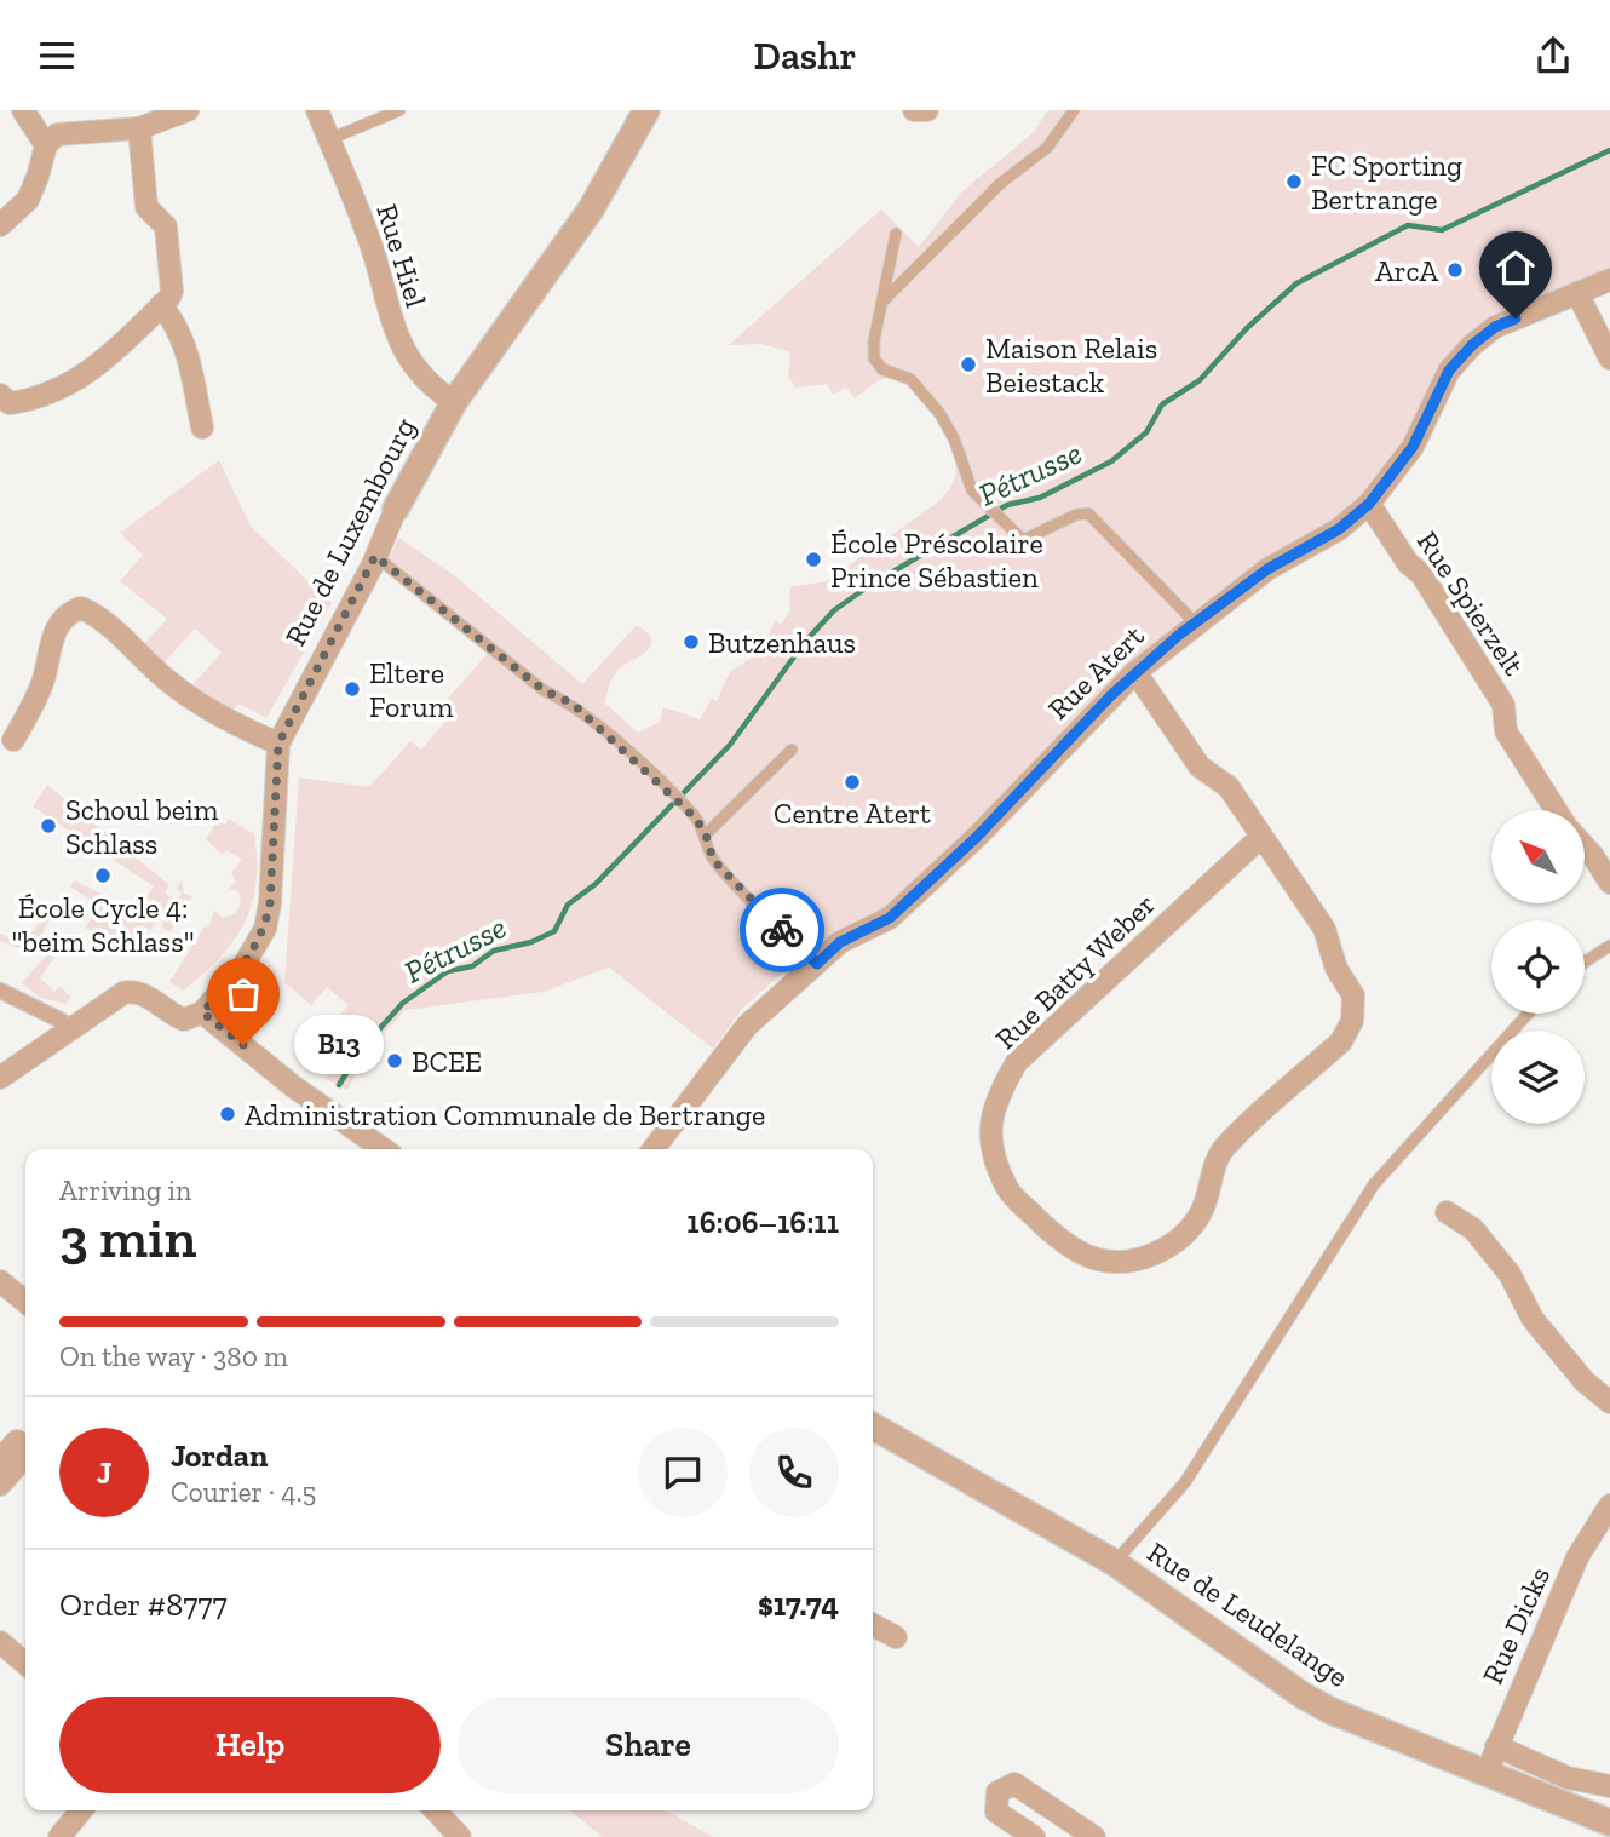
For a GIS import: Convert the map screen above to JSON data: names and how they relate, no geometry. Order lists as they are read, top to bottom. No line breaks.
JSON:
{"streets":{"street":["Rue Hiel","Rue de Luxembourg","Rue Spierzelt","Rue Atert","Rue Batty Weber","Rue de Leudelange","Rue Dicks"]},"crossings":[["Rue Hiel","Rue de Luxembourg"],["Rue Spierzelt","Rue Atert"],["Rue Atert","Rue Batty Weber"],["Rue de Leudelange","Rue Dicks"]],"water":["Pétrusse"],"places":["FC Sporting Bertrange","ArcA","Maison Relais Beiestack","École Préscolaire Prince Sébastien","Butzenhaus","Eltere Forum","Centre Atert","Schoul beim Schlass","École Cycle 4: \"beim Schlass\"","B13","BCEE","Administration Communale de Bertrange"],"north":"top left","page":{"header":"Dashr","bubble":"B13","heading":["3 min","Arriving in","16:06–16:11"],"panel":["Jordan","Courier · 4.5","Order #8777","$17.74"],"bar":"On the way · 380 m","round":"J","buttons":["Help","Share"]}}
